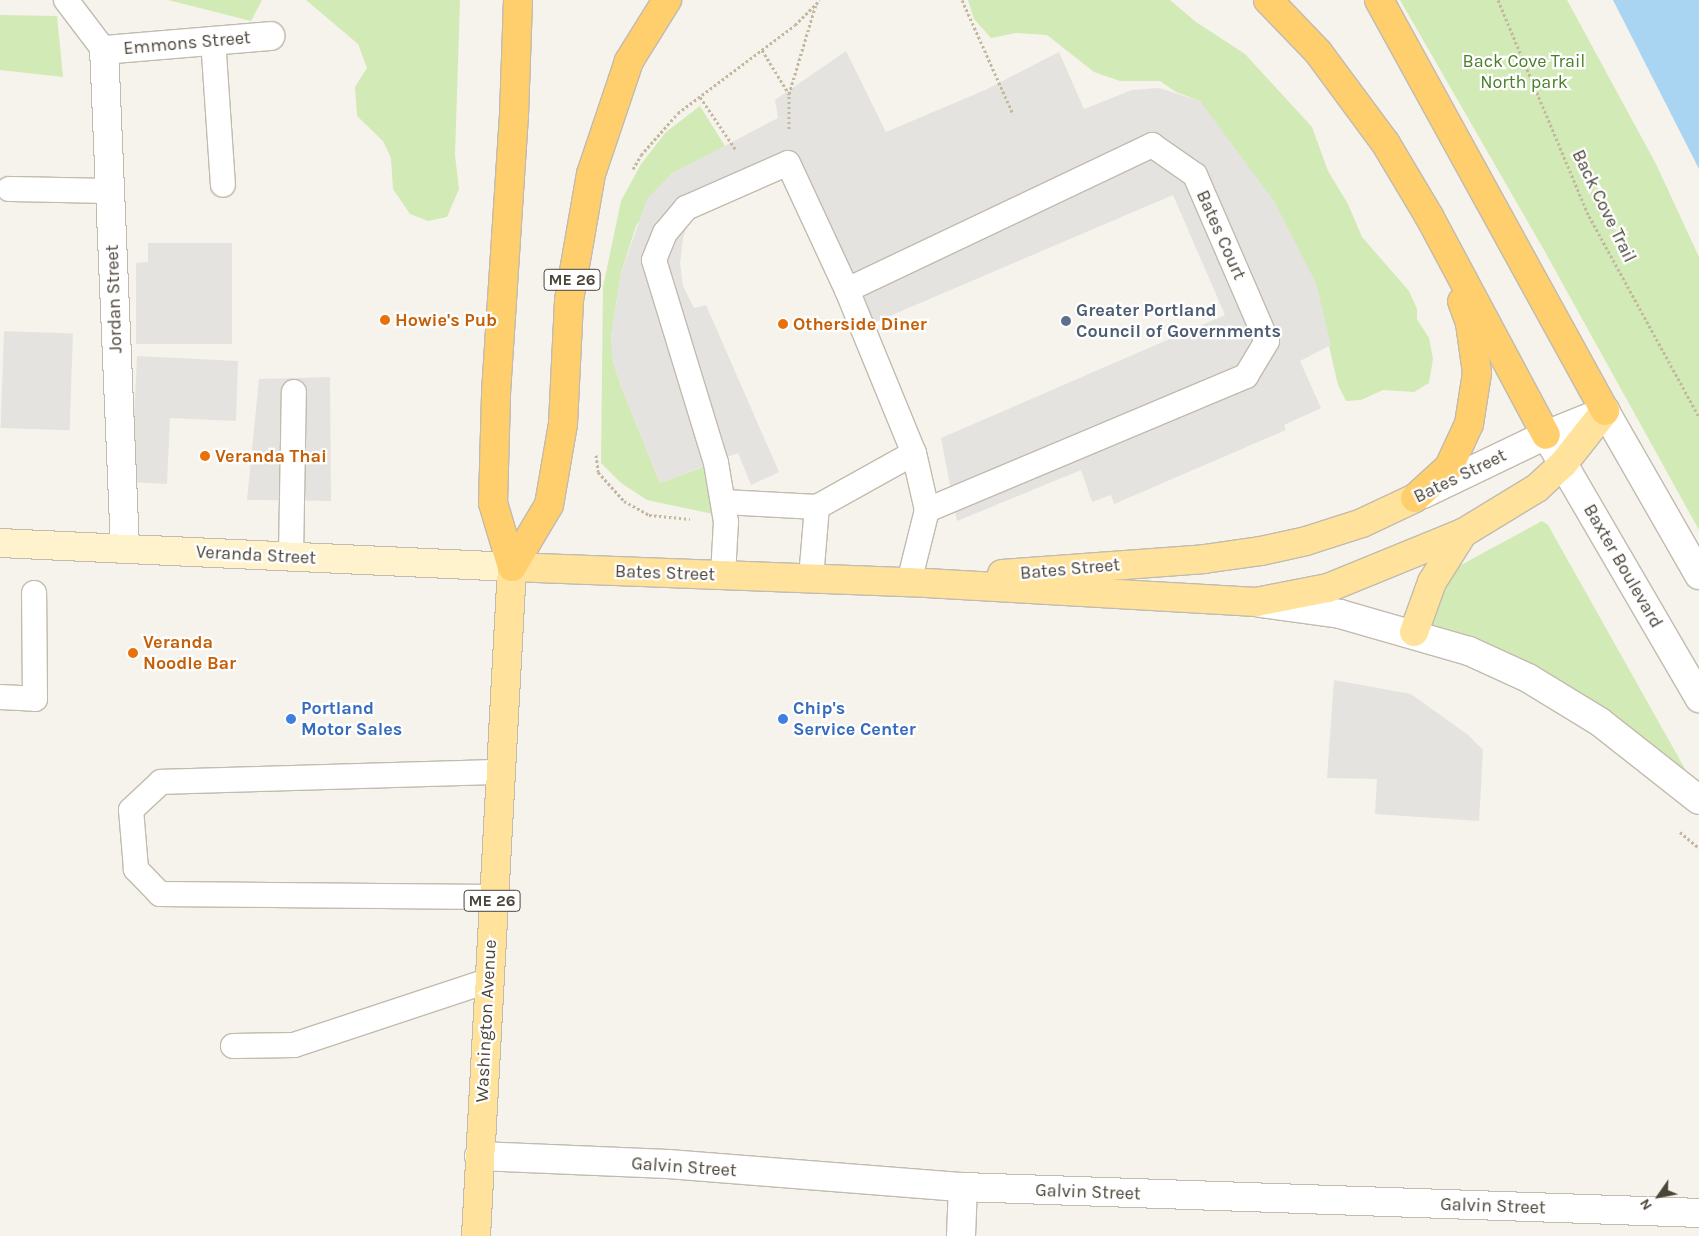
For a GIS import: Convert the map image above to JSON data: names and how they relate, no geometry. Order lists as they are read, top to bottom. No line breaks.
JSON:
{"streets":{"highway":["ME 26"],"main road":["Bates Street","Veranda Street","Washington Avenue"],"street":["Emmons Street","Jordan Street","Baxter Boulevard","Galvin Street"],"lane":["Bates Court"],"path":["Back Cove Trail"]},"crossings":[["Emmons Street","Jordan Street"],["ME 26","Bates Street"],["ME 26","Veranda Street"],["ME 26","Washington Avenue"],["Jordan Street","Veranda Street"],["Bates Street","Veranda Street"],["Bates Street","Baxter Boulevard"],["Bates Street","Washington Avenue"],["Veranda Street","Washington Avenue"],["Washington Avenue","Galvin Street"]],"parks":["Back Cove Trail North park"],"places":["Howie's Pub","Greater Portland Council of Governments","Otherside Diner","Veranda Thai","Veranda Noodle Bar","Portland Motor Sales","Chip's Service Center"],"north":"bottom left"}
